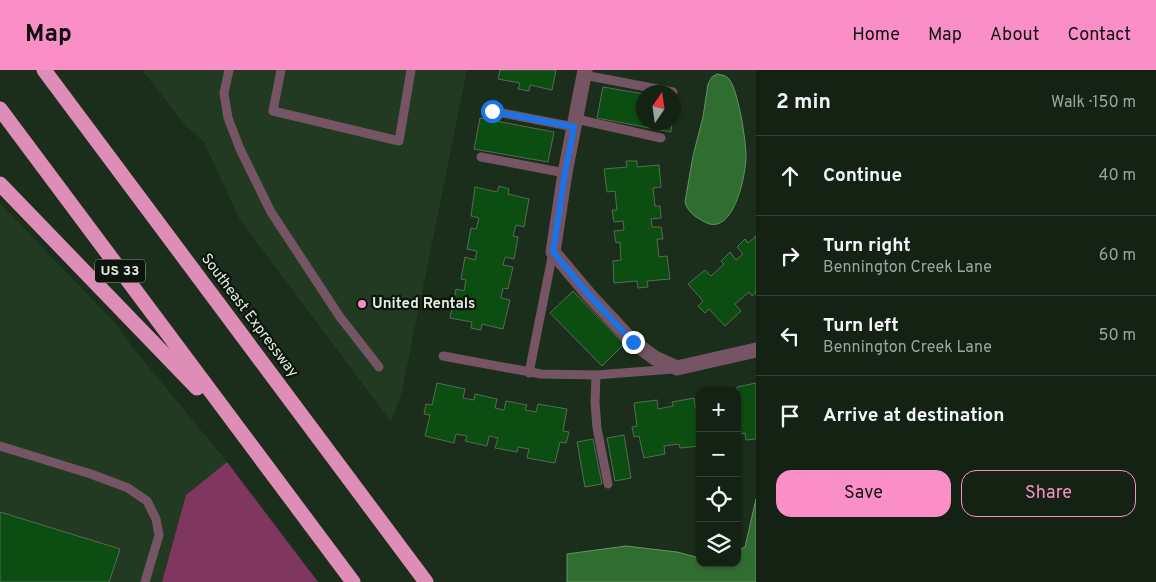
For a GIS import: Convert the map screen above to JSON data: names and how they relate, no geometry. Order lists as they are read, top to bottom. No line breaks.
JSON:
{"streets":{"highway":["US 33","Southeast Expressway"]},"places":["United Rentals"],"north":"top","page":{"header":"Map","nav":["Home","Map","About","Contact"],"heading":["2 min","Walk · 150 m"],"list":[["Continue","40 m"],["Turn right","Bennington Creek Lane","60 m"],["Turn left","Bennington Creek Lane","50 m"],"Arrive at destination"],"map_buttons":["+","−"],"buttons":["Save","Share"]}}
